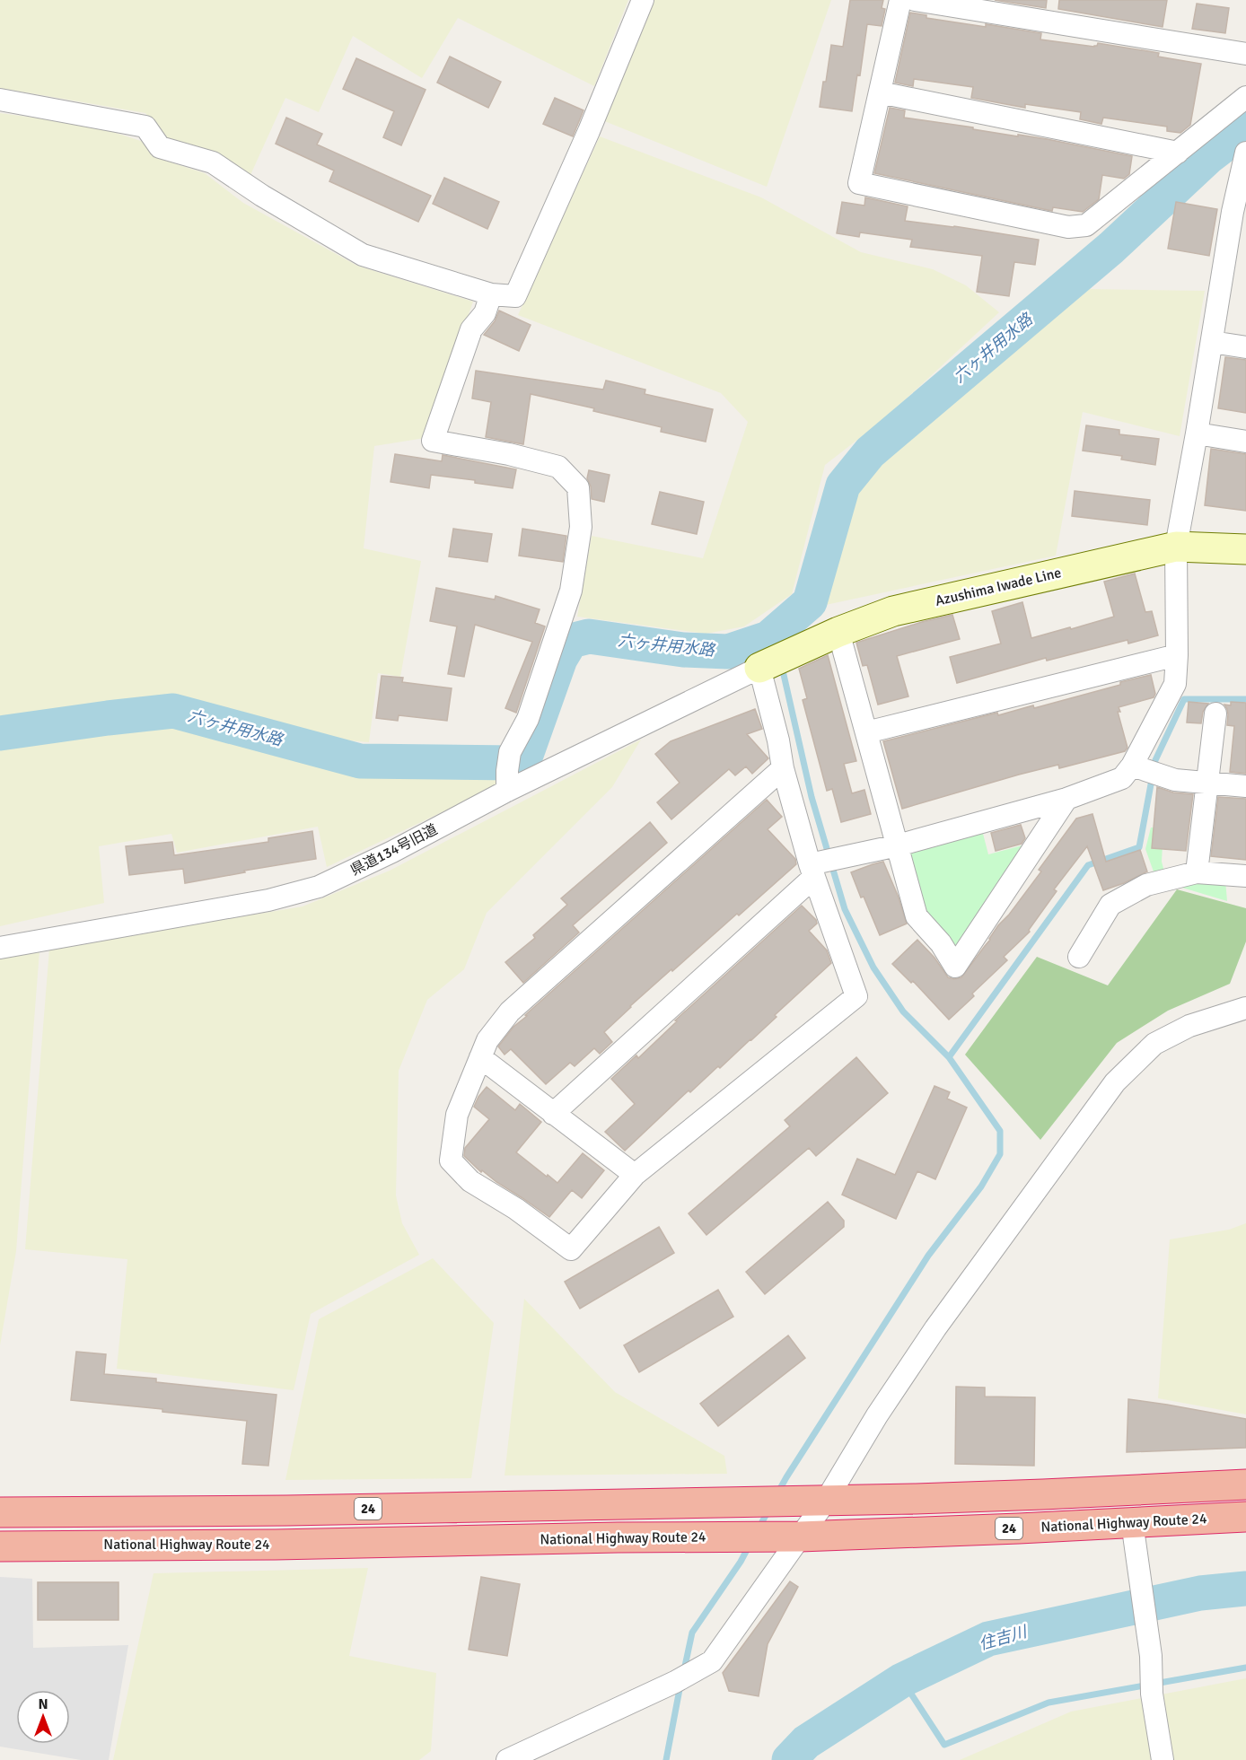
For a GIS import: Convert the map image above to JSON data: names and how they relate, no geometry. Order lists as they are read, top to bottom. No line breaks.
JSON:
{"streets":{"highway":["24","National Highway Route 24"],"main road":["Azushima Iwade Line"],"street":["県道134号旧道"]},"crossings":[["Azushima Iwade Line","県道134号旧道"]],"water":["六ヶ井用水路","住吉川"],"north":"top"}
